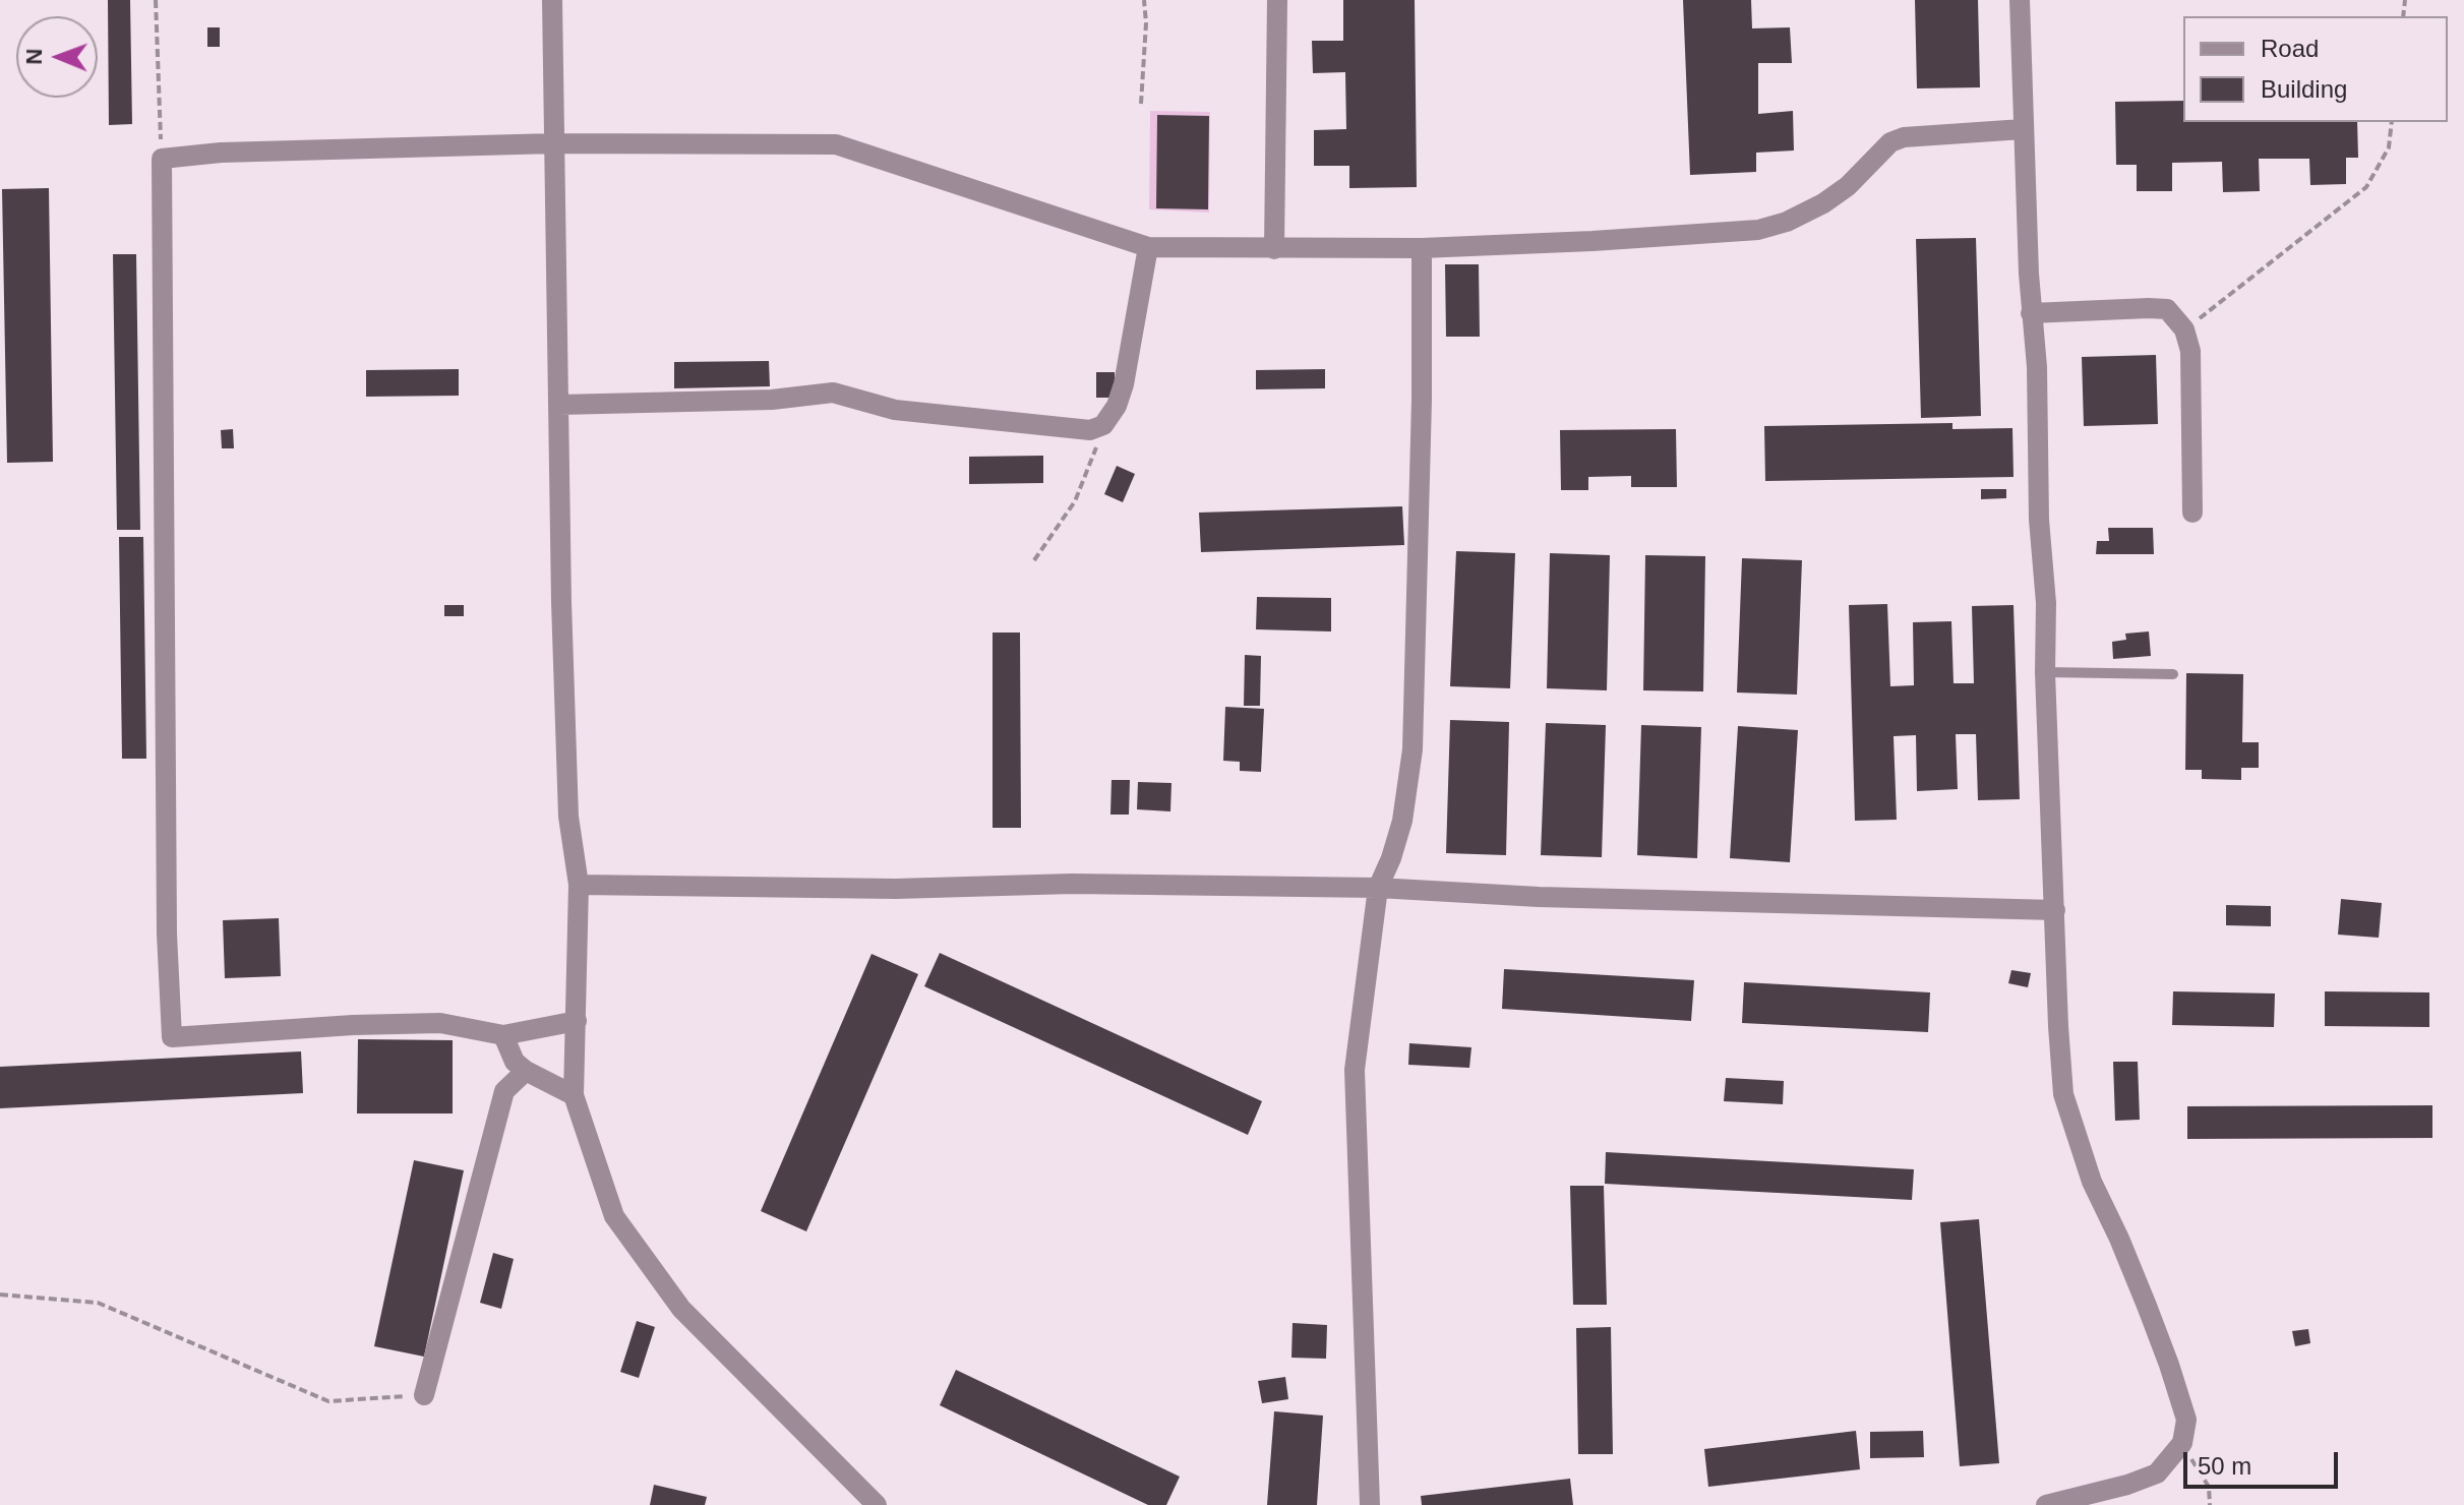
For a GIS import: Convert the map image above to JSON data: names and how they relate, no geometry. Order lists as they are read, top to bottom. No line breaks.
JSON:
{"legend":["Road","Building"],"scale_bar":"50 m","north":"left"}
